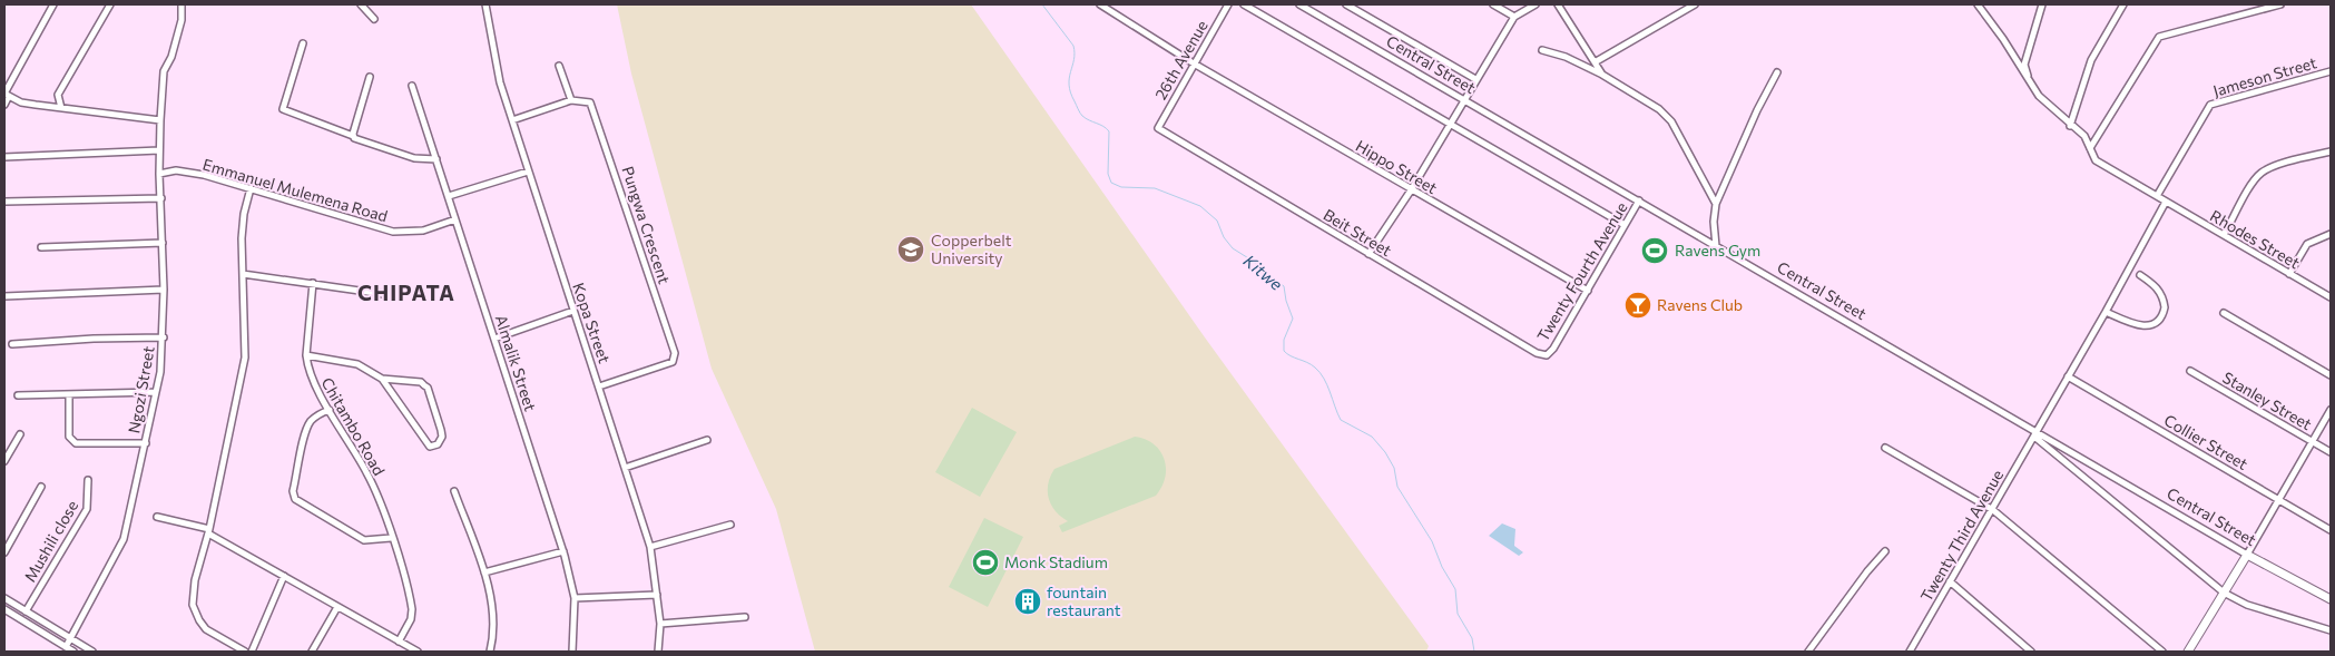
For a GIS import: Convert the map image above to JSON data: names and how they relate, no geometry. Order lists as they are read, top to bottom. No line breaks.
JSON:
{"streets":{"main road":["Central Street"],"street":["26th Avenue","Jameson Street","Hippo Street","Emmanuel Mulemena Road","Pungwa Crescent","Beit Street","Rhodes Street","Twenty Fourth Avenue","Kopa Street","Almalik Street","Ngozi Street","Stanley Street","Chitambo Road","Collier Street","Twenty Third Avenue","Mushili close"]},"crossings":[["26th Avenue","Hippo Street"],["26th Avenue","Beit Street"],["Central Street","Twenty Fourth Avenue"],["Central Street","Twenty Third Avenue"],["Jameson Street","Rhodes Street"],["Hippo Street","Twenty Fourth Avenue"],["Emmanuel Mulemena Road","Almalik Street"],["Emmanuel Mulemena Road","Ngozi Street"],["Pungwa Crescent","Kopa Street"],["Beit Street","Twenty Fourth Avenue"],["Rhodes Street","Twenty Third Avenue"],["Collier Street","Twenty Third Avenue"]],"districts":["CHIPATA"],"water":["Kitwe"],"places":{"school or university":["Copperbelt University"],"sports":["Ravens Gym","Monk Stadium"],"bar":["Ravens Club"],"building":["fountain restaurant"]}}
